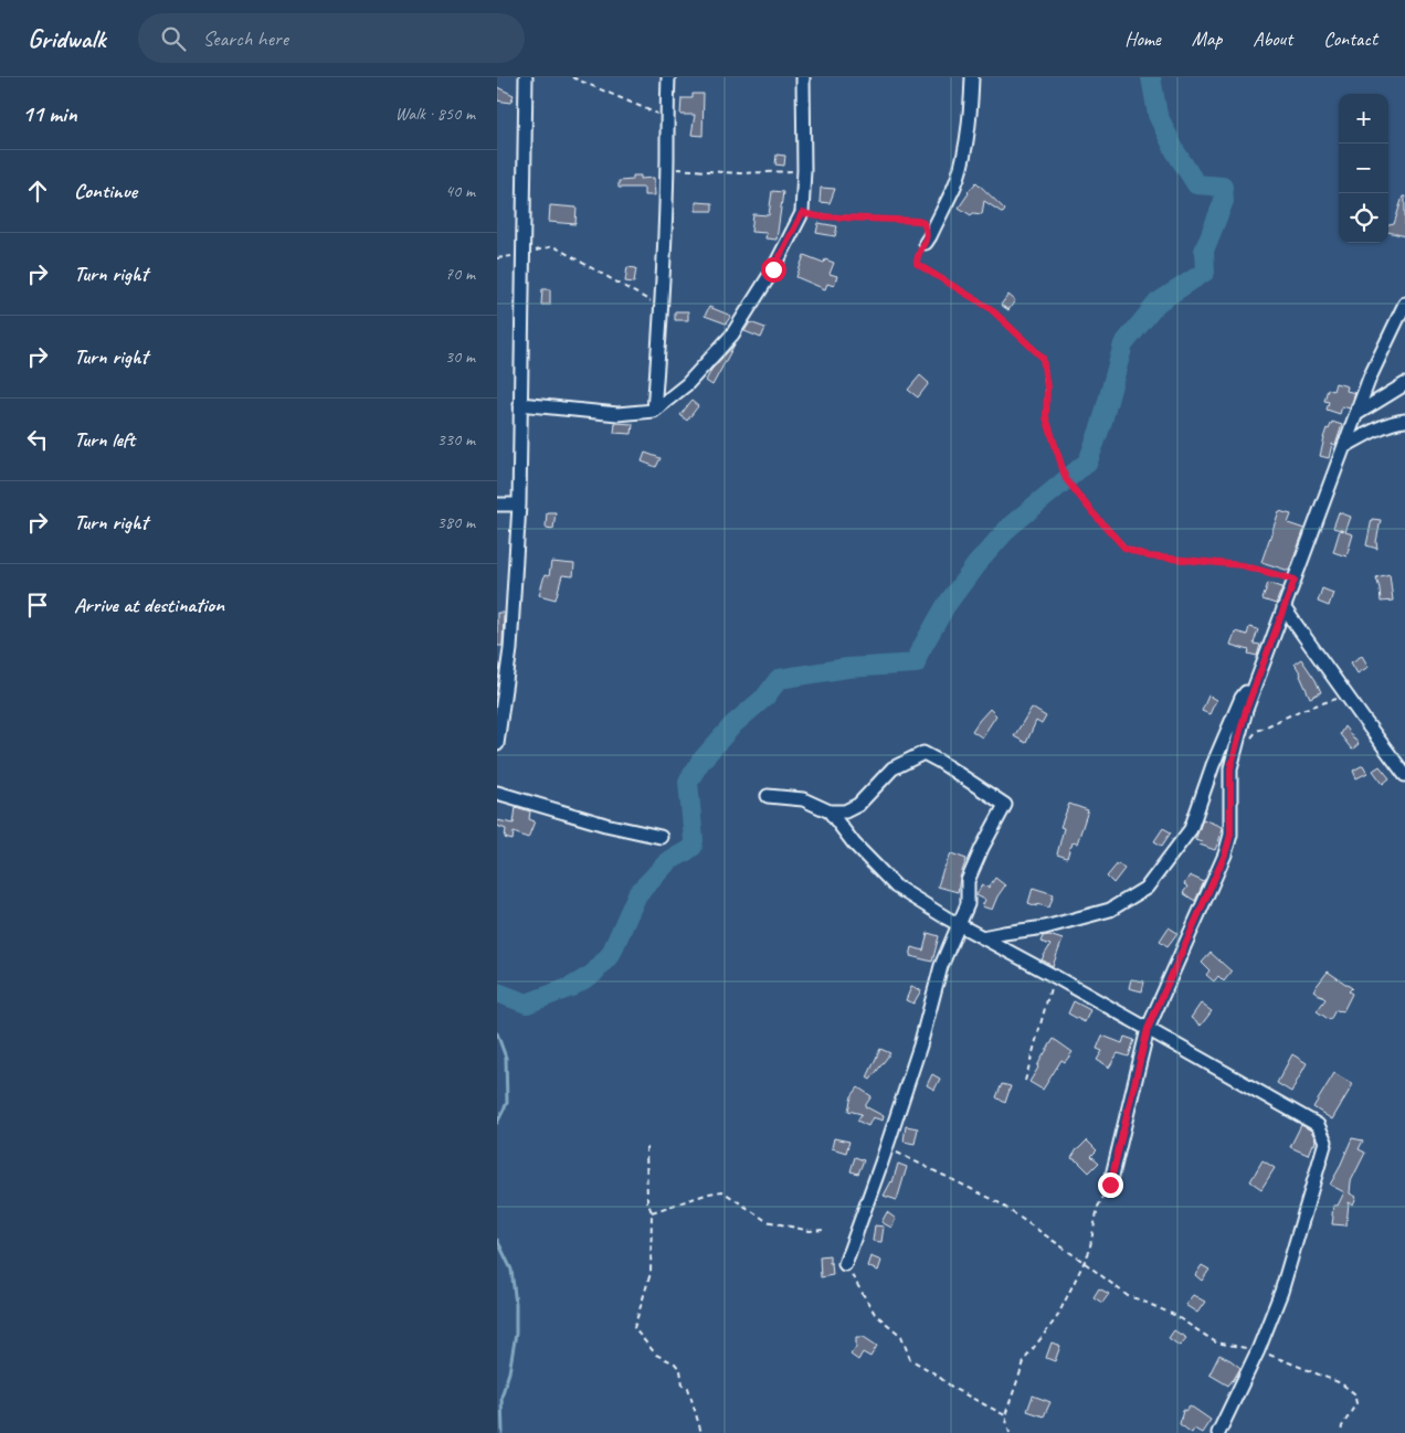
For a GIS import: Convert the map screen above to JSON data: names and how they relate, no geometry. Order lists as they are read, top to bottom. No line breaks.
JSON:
{"page":{"header":"Gridwalk","search":"Search here","nav":["Home","Map","About","Contact"],"heading":["11 min","Walk · 850 m"],"map_buttons":["+","−"],"list":[["Continue","40 m"],["Turn right","70 m"],["Turn right","30 m"],["Turn left","330 m"],["Turn right","380 m"],"Arrive at destination"]}}
